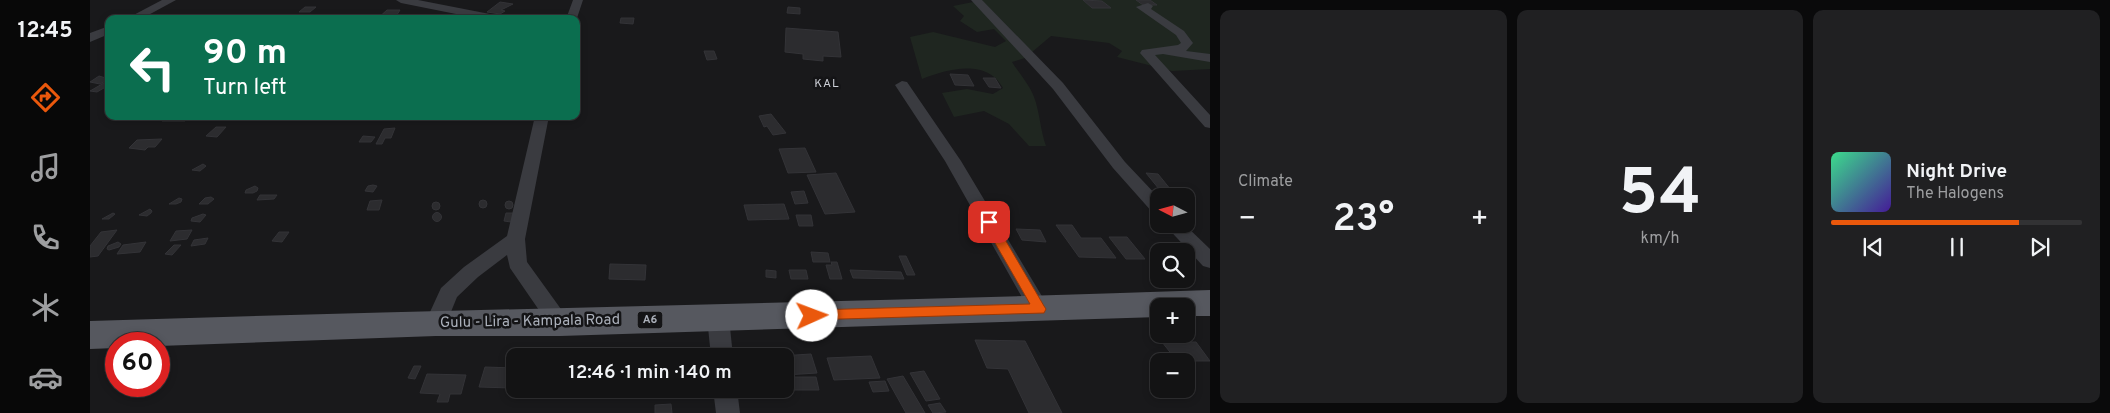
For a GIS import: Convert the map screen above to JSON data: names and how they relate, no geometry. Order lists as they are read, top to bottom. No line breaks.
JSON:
{"streets":{"main road":["A6","Gulu - Lira - Kampala Road"]},"districts":["KAL"],"north":"left","page":{"tabs":"12:45","tile":["Climate",["54","km/h"]],"turn":["90 m","Turn left"],"song":["Night Drive","The Halogens"],"map_buttons":["+","−"],"heat":["−","23°","+"],"limit":"60","trip":"12:46 · 1 min · 140 m"}}
